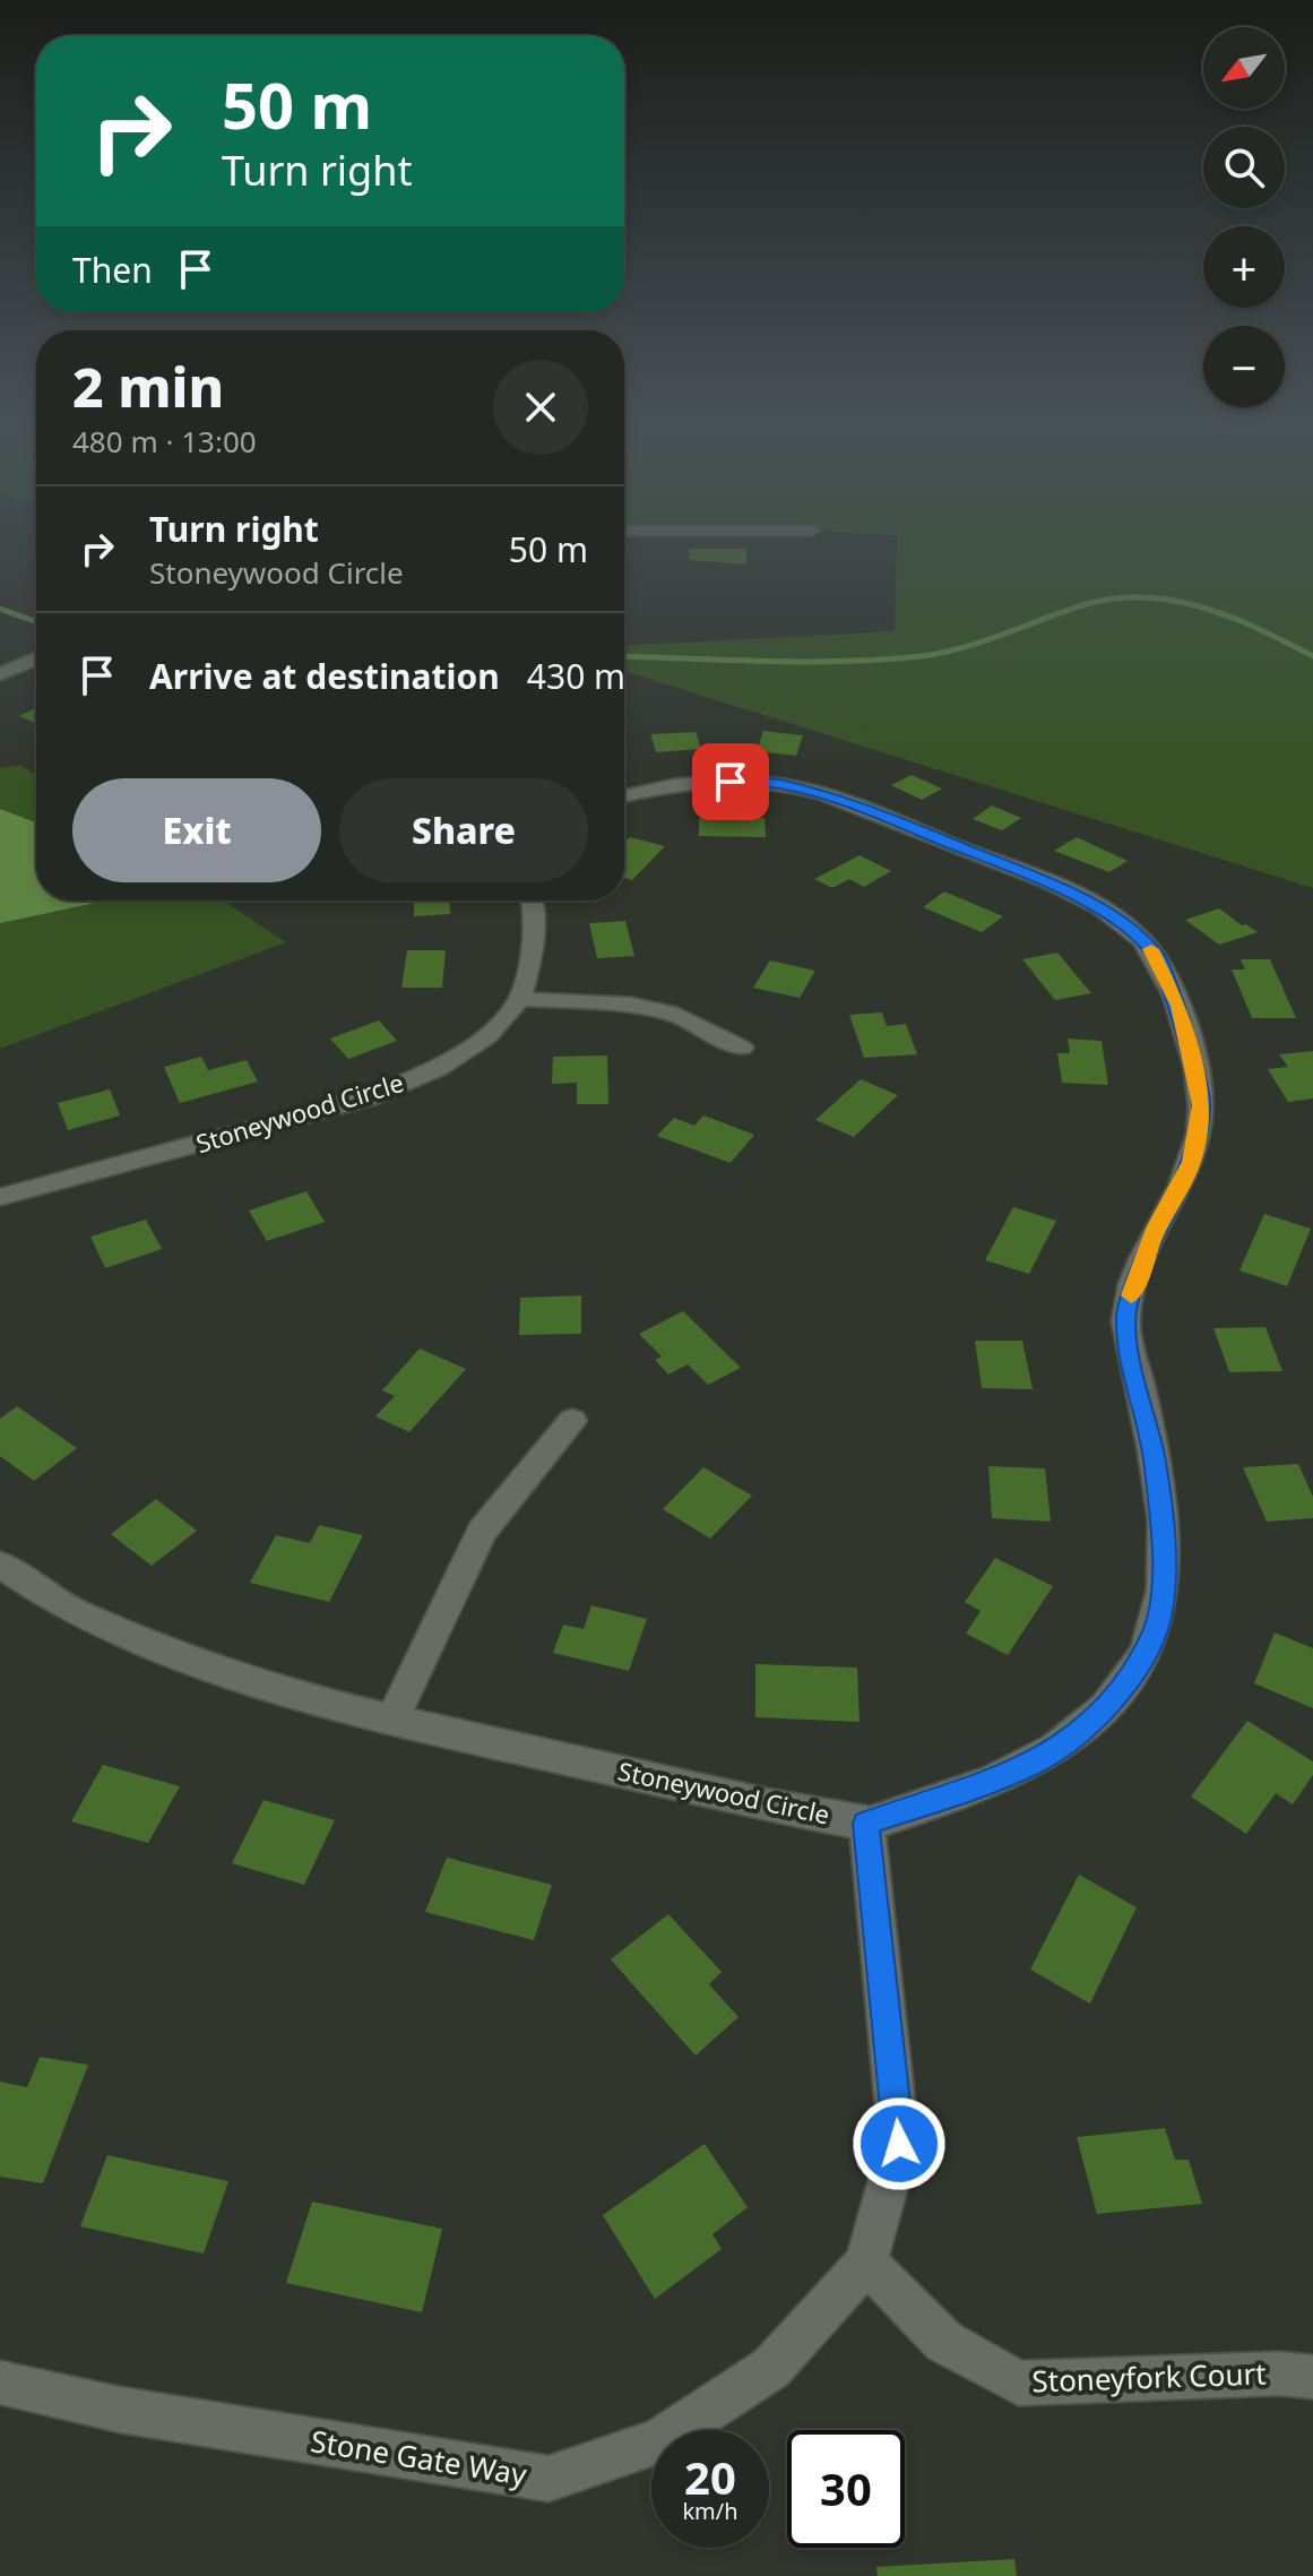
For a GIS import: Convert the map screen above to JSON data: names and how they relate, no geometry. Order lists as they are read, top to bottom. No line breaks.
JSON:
{"streets":{"street":["Stoneywood Circle","Stoneyfork Court","Stone Gate Way"]},"crossings":[["Stoneywood Circle","Stone Gate Way"],["Stoneyfork Court","Stone Gate Way"]],"north":"bottom left","page":{"map_buttons":["+","−"],"turn":["50 m","Turn right"],"then":"Then","heading":["2 min","480 m · 13:00"],"list":[{"name":"Turn right","note":"Stoneywood Circle","value":"50 m"},{"name":"Arrive at destination","value":"430 m"}],"buttons":["Exit","Share"],"speed":"20 km/h","limit":"30"}}
